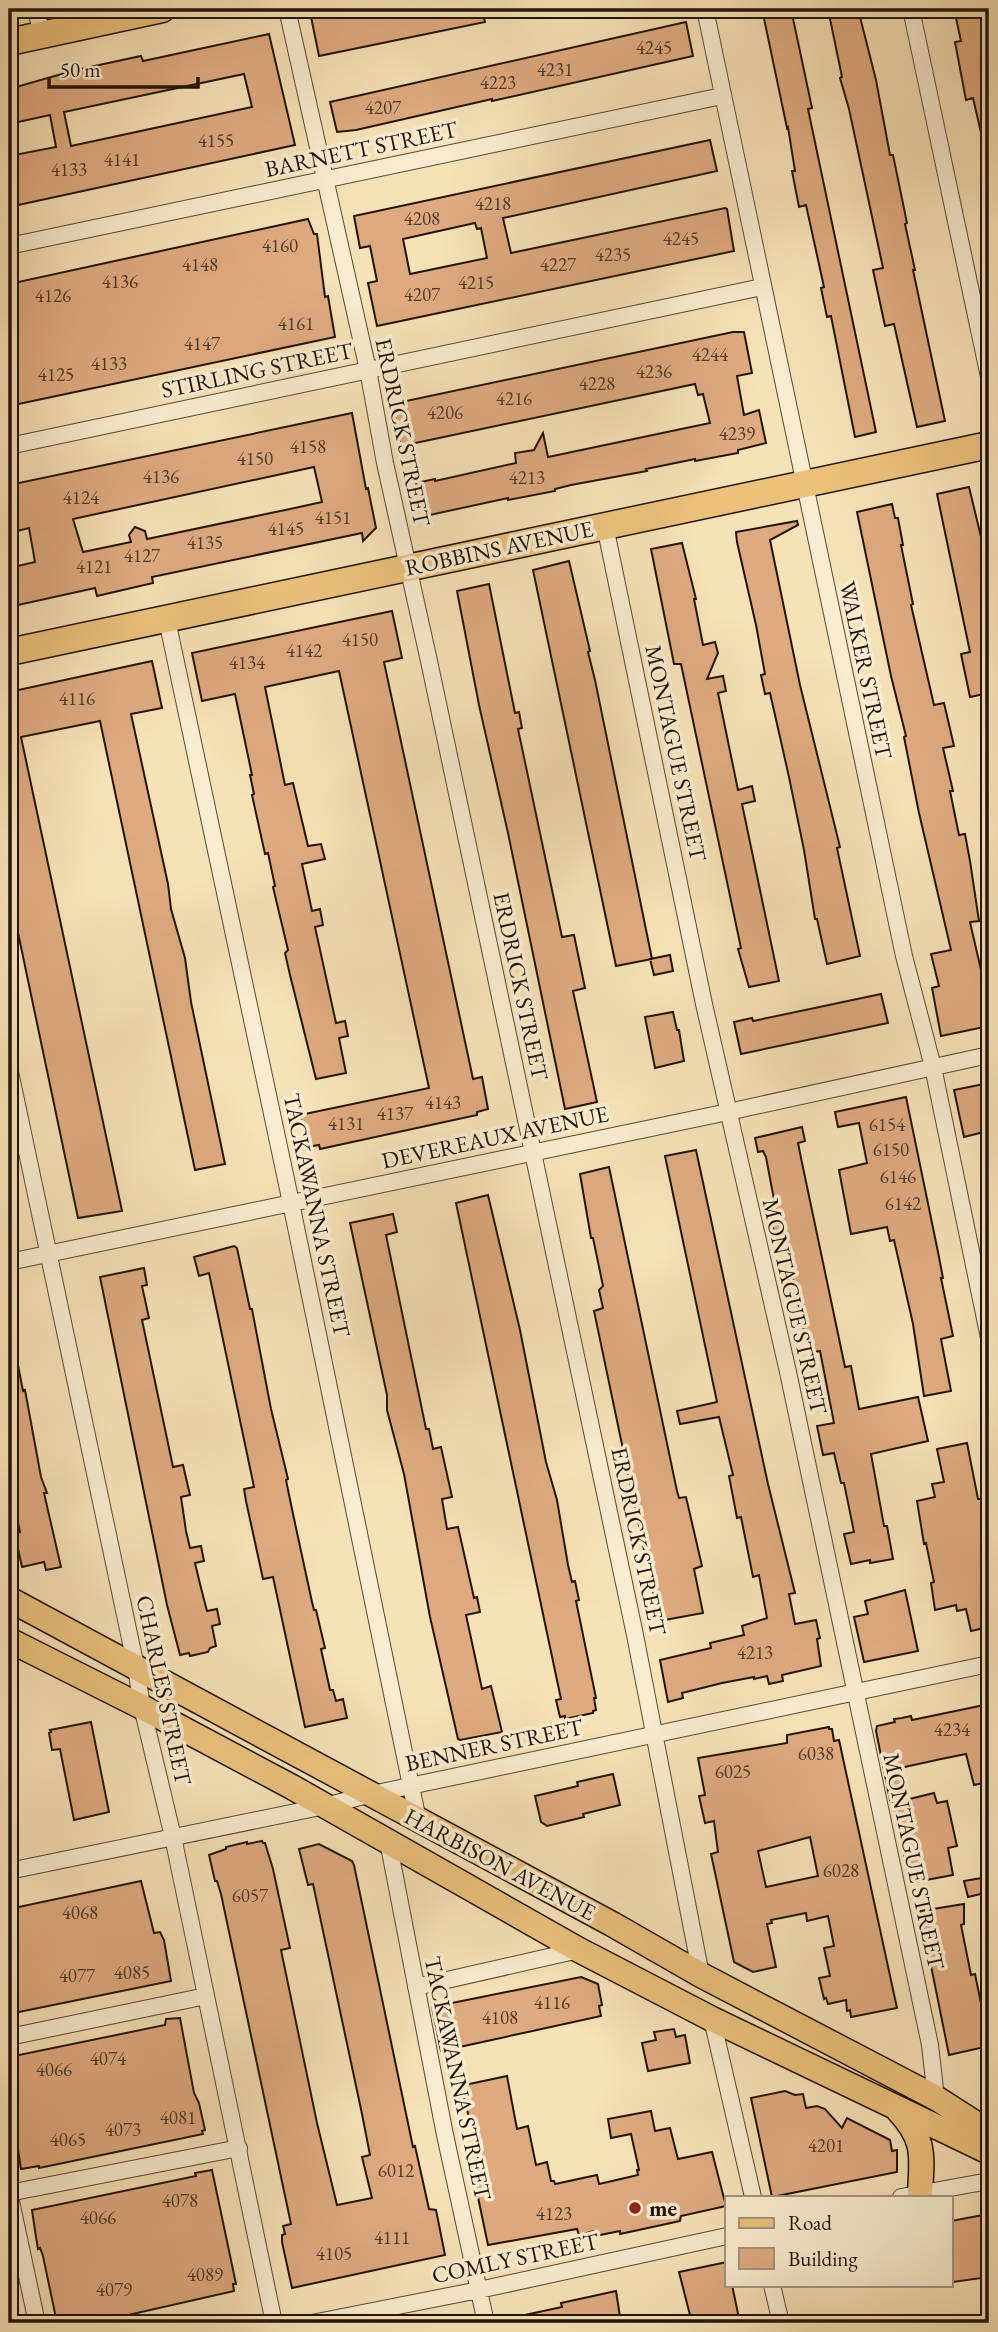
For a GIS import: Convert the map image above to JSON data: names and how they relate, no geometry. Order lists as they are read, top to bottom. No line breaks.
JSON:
{"streets":{"highway":["ROBBINS AVENUE"],"main road":["HARBISON AVENUE"],"street":["BARNETT STREET","STIRLING STREET","ERDRICK STREET","WALKER STREET","MONTAGUE STREET","DEVEREAUX AVENUE","TACKAWANNA STREET","CHARLES STREET","BENNER STREET","COMLY STREET"]},"crossings":[["BARNETT STREET","ERDRICK STREET"],["BARNETT STREET","WALKER STREET"],["STIRLING STREET","ERDRICK STREET"],["STIRLING STREET","WALKER STREET"],["ERDRICK STREET","ROBBINS AVENUE"],["ERDRICK STREET","DEVEREAUX AVENUE"],["ERDRICK STREET","BENNER STREET"],["ERDRICK STREET","HARBISON AVENUE"],["ROBBINS AVENUE","WALKER STREET"],["ROBBINS AVENUE","MONTAGUE STREET"],["ROBBINS AVENUE","TACKAWANNA STREET"],["WALKER STREET","DEVEREAUX AVENUE"],["MONTAGUE STREET","DEVEREAUX AVENUE"],["MONTAGUE STREET","BENNER STREET"],["MONTAGUE STREET","HARBISON AVENUE"],["DEVEREAUX AVENUE","TACKAWANNA STREET"],["DEVEREAUX AVENUE","CHARLES STREET"],["TACKAWANNA STREET","BENNER STREET"],["TACKAWANNA STREET","HARBISON AVENUE"],["TACKAWANNA STREET","COMLY STREET"],["CHARLES STREET","BENNER STREET"],["CHARLES STREET","HARBISON AVENUE"],["BENNER STREET","HARBISON AVENUE"]],"places":["me"],"house_numbers":["4245","4231","4223","4207","4155","4141","4133","4218","4208","4245","4160","4235","4148","4227","4136","4215","4207","4126","4161","4147","4244","4133","4236","4125","4228","4216","4206","4239","4158","4150","4136","4213","4124","4151","4145","4135","4127","4121","4150","4142","4134","4116","4143","4137","4131","6154","6150","6146","6142","4213","4234","6038","6025","6028","6057","4068","4085","4077","4116","4108","4074","4066","4081","4073","4065","4201","6012","4078","4123","4066","4111","4105","4089","4079"],"legend":["Road","Building"],"scale_bar":"50 m"}
